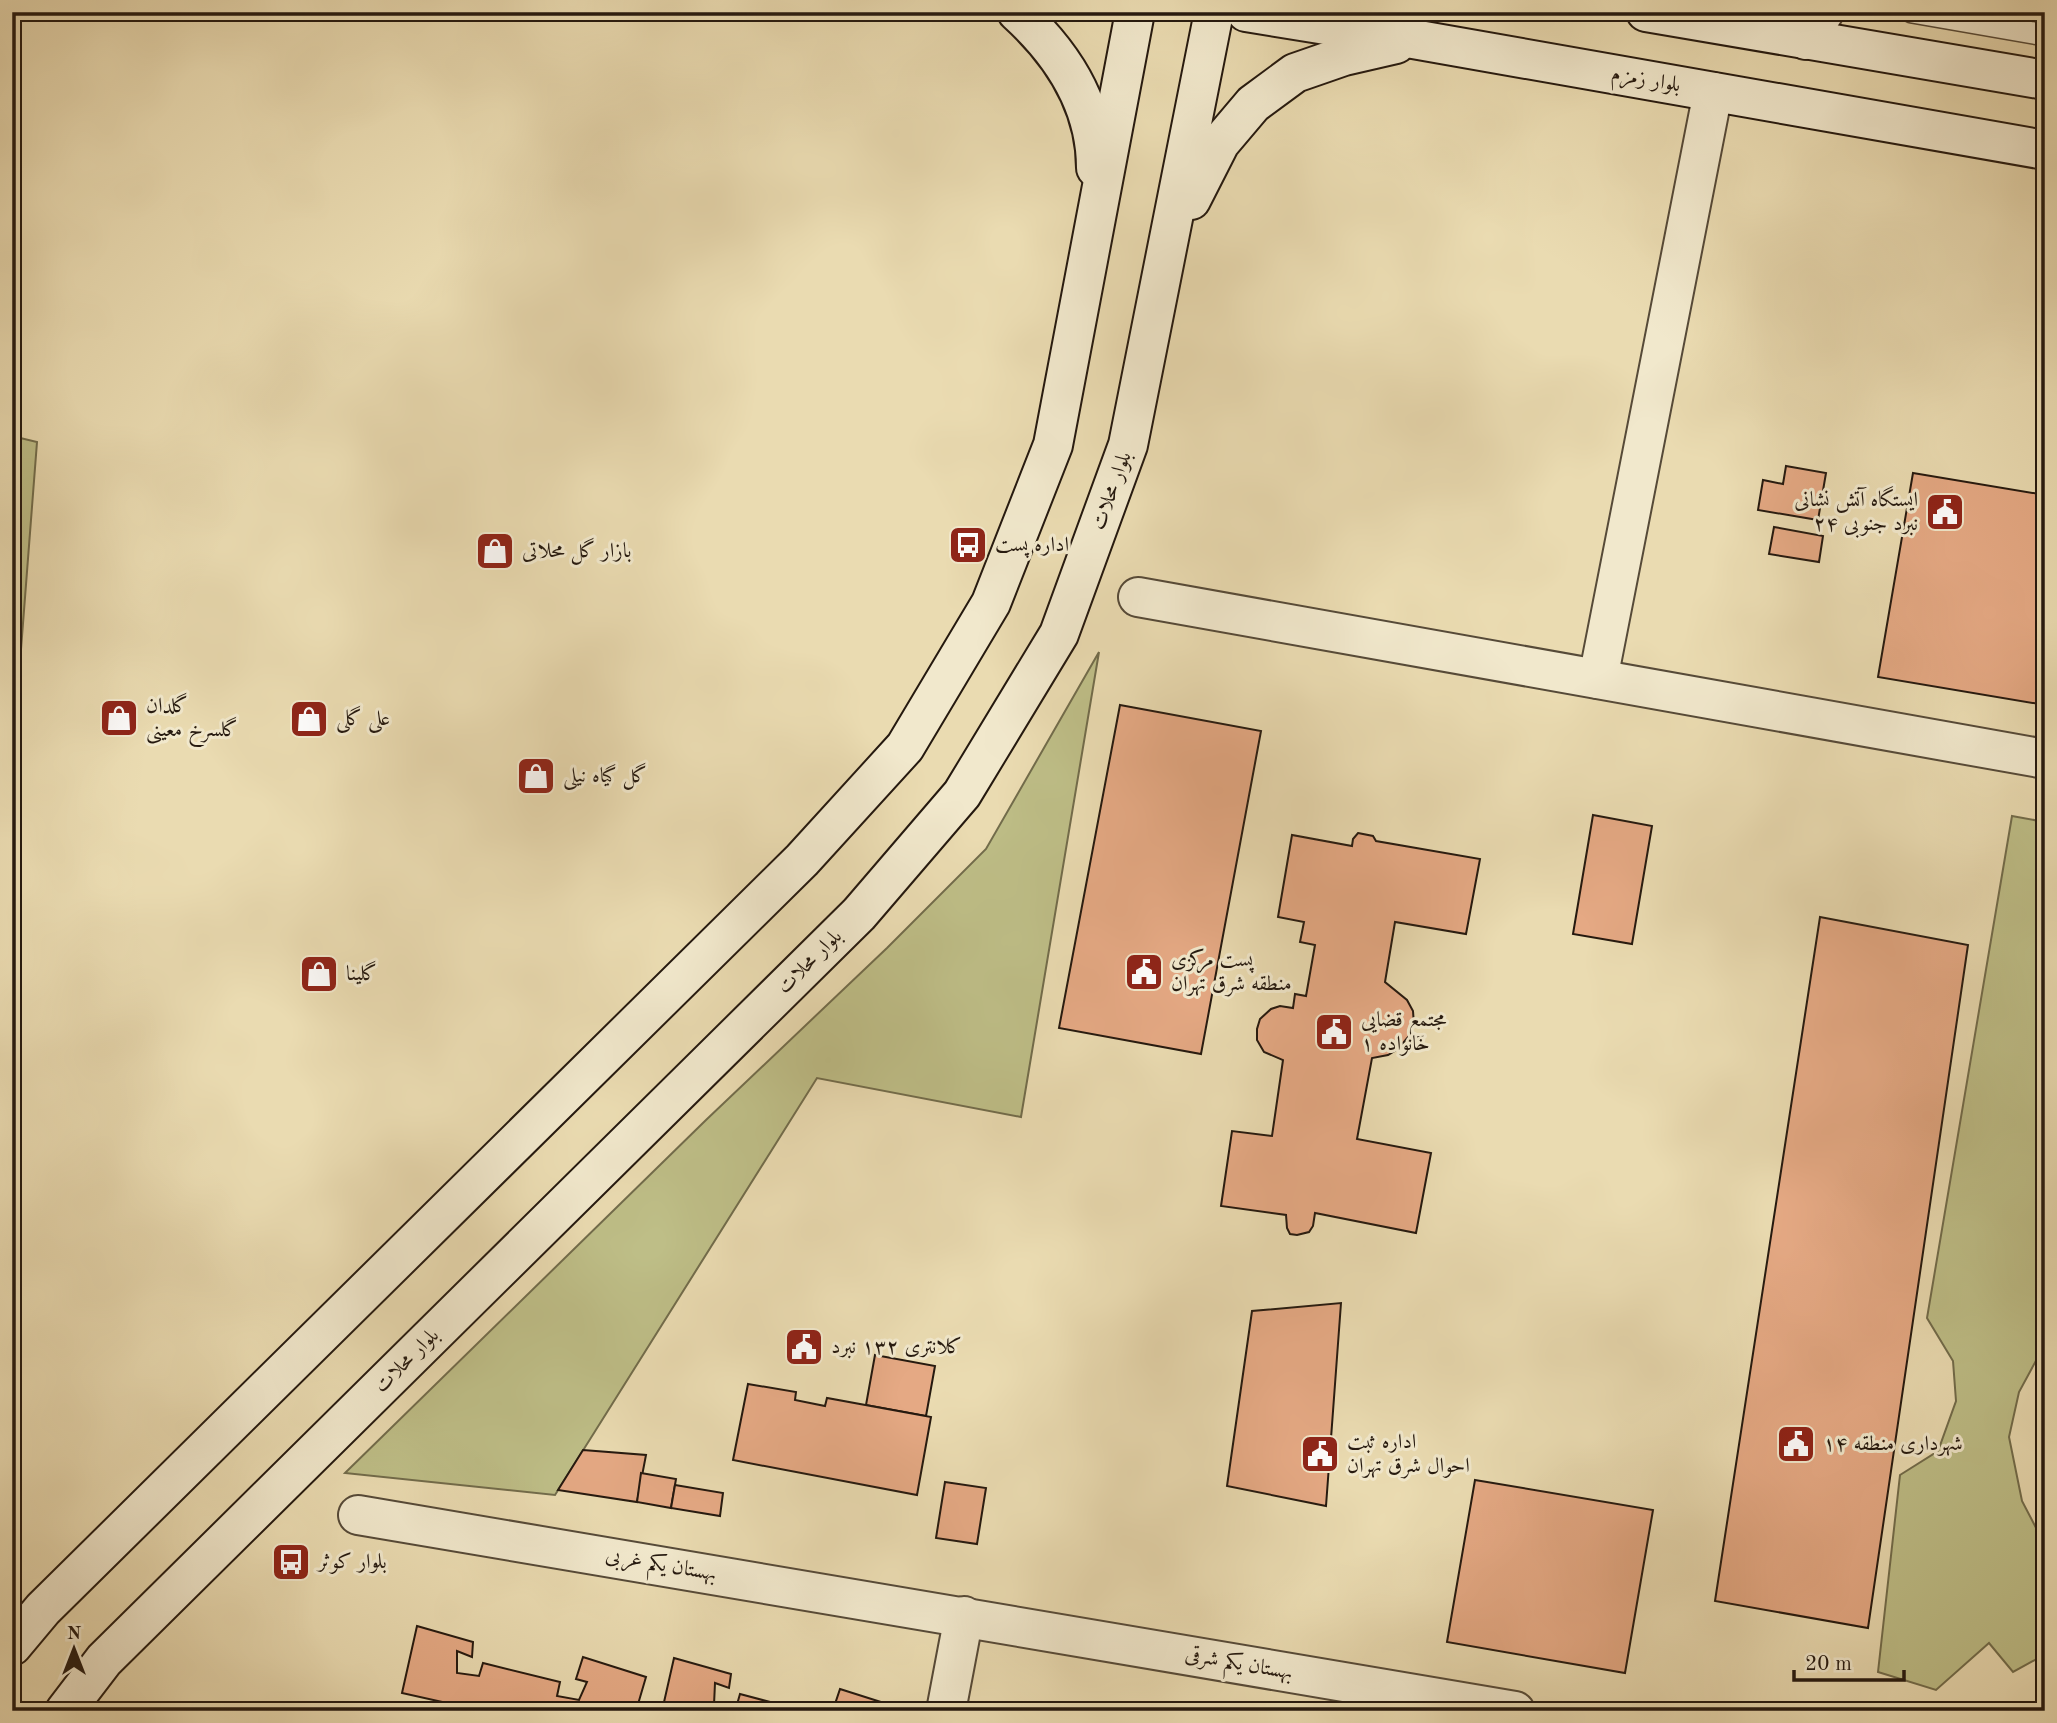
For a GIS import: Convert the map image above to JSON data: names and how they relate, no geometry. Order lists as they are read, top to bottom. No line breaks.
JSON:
{"streets":{"main road":["بلوار زمزم","بلوار محلات","بهستان یکم غربی","بهستان یکم شرقی"]},"crossings":[["بهستان یکم غربی","بهستان یکم شرقی"]],"places":{"public building":["ایستگاه آتش نشانی ۲۴ نبرد جنوبی","پست مرکزی منطقه شرق تهران","مجتمع قضایی خانواده ۱","کلانتری ۱۳۲ نبرد","شهرداری منطقه ۱۴","اداره ثبت احوال شرق تهران"],"bus stop":["اداره پست","بلوار کوثر"],"shop":["بازار گل محلاتی","گلدان گلسرخ معینی","علی گلی","گل گیاه نیلی","گلينا"]},"scale_bar":"20 m","north":"top"}
